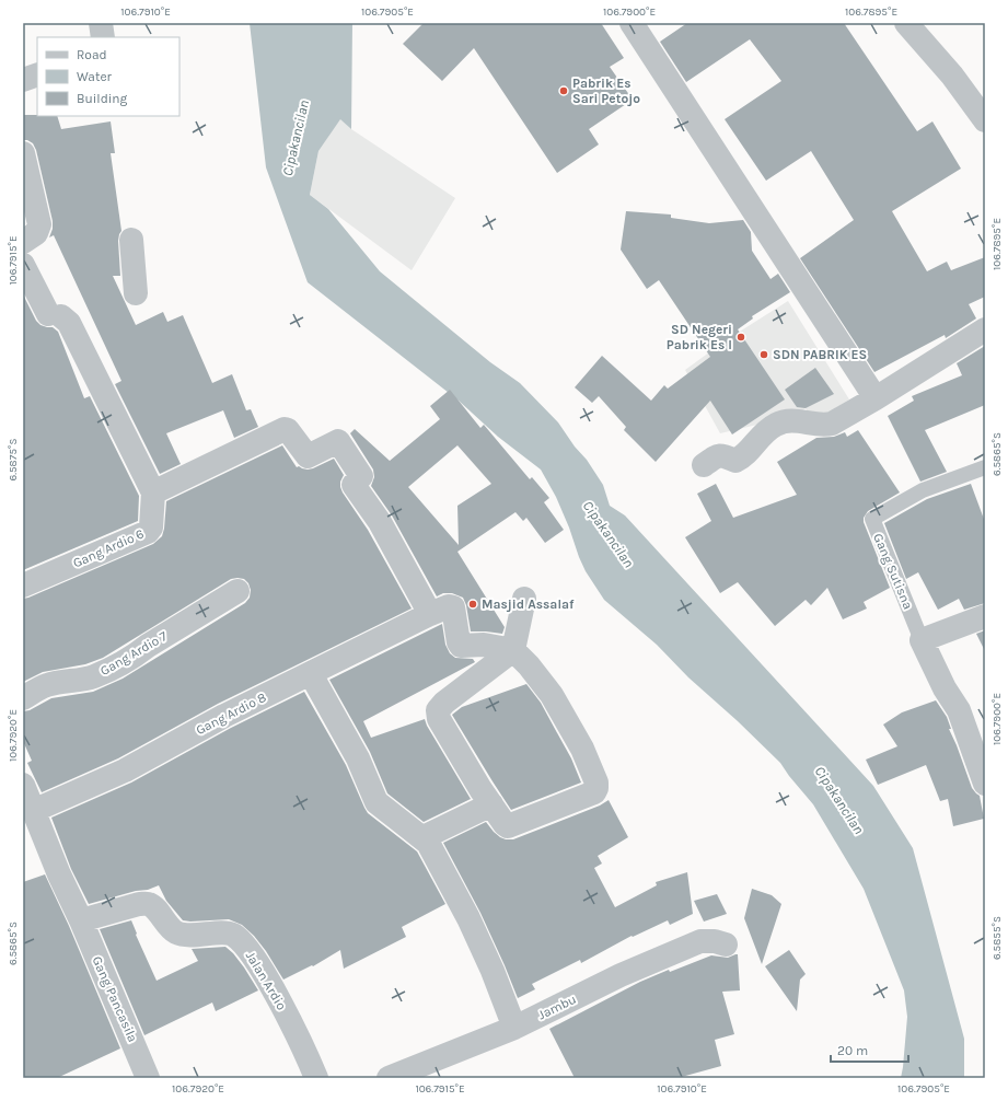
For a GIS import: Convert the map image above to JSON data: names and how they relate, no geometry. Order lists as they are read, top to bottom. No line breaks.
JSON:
{"streets":{"street":["Gang Ardio 6","Gang Ardio 7","Gang Ardio 8","Jalan Ardio","Gang Pancasila","Jambu"],"lane":["Gang Sutisna"]},"crossings":[["Jalan Ardio","Gang Pancasila"]],"water":["Cipakancilan"],"places":["Pabrik Es Sari Petojo","SD Negeri Pabrik Es I","SDN PABRIK ES","Masjid Assalaf"],"legend":["Road","Water","Building"],"scale_bar":"20 m","coordinates":["106.7910°E","106.7905°E","106.7900°E","106.7895°E","106.7915°E","6.5865°S","6.5875°S","106.7920°E","6.5855°S"]}
